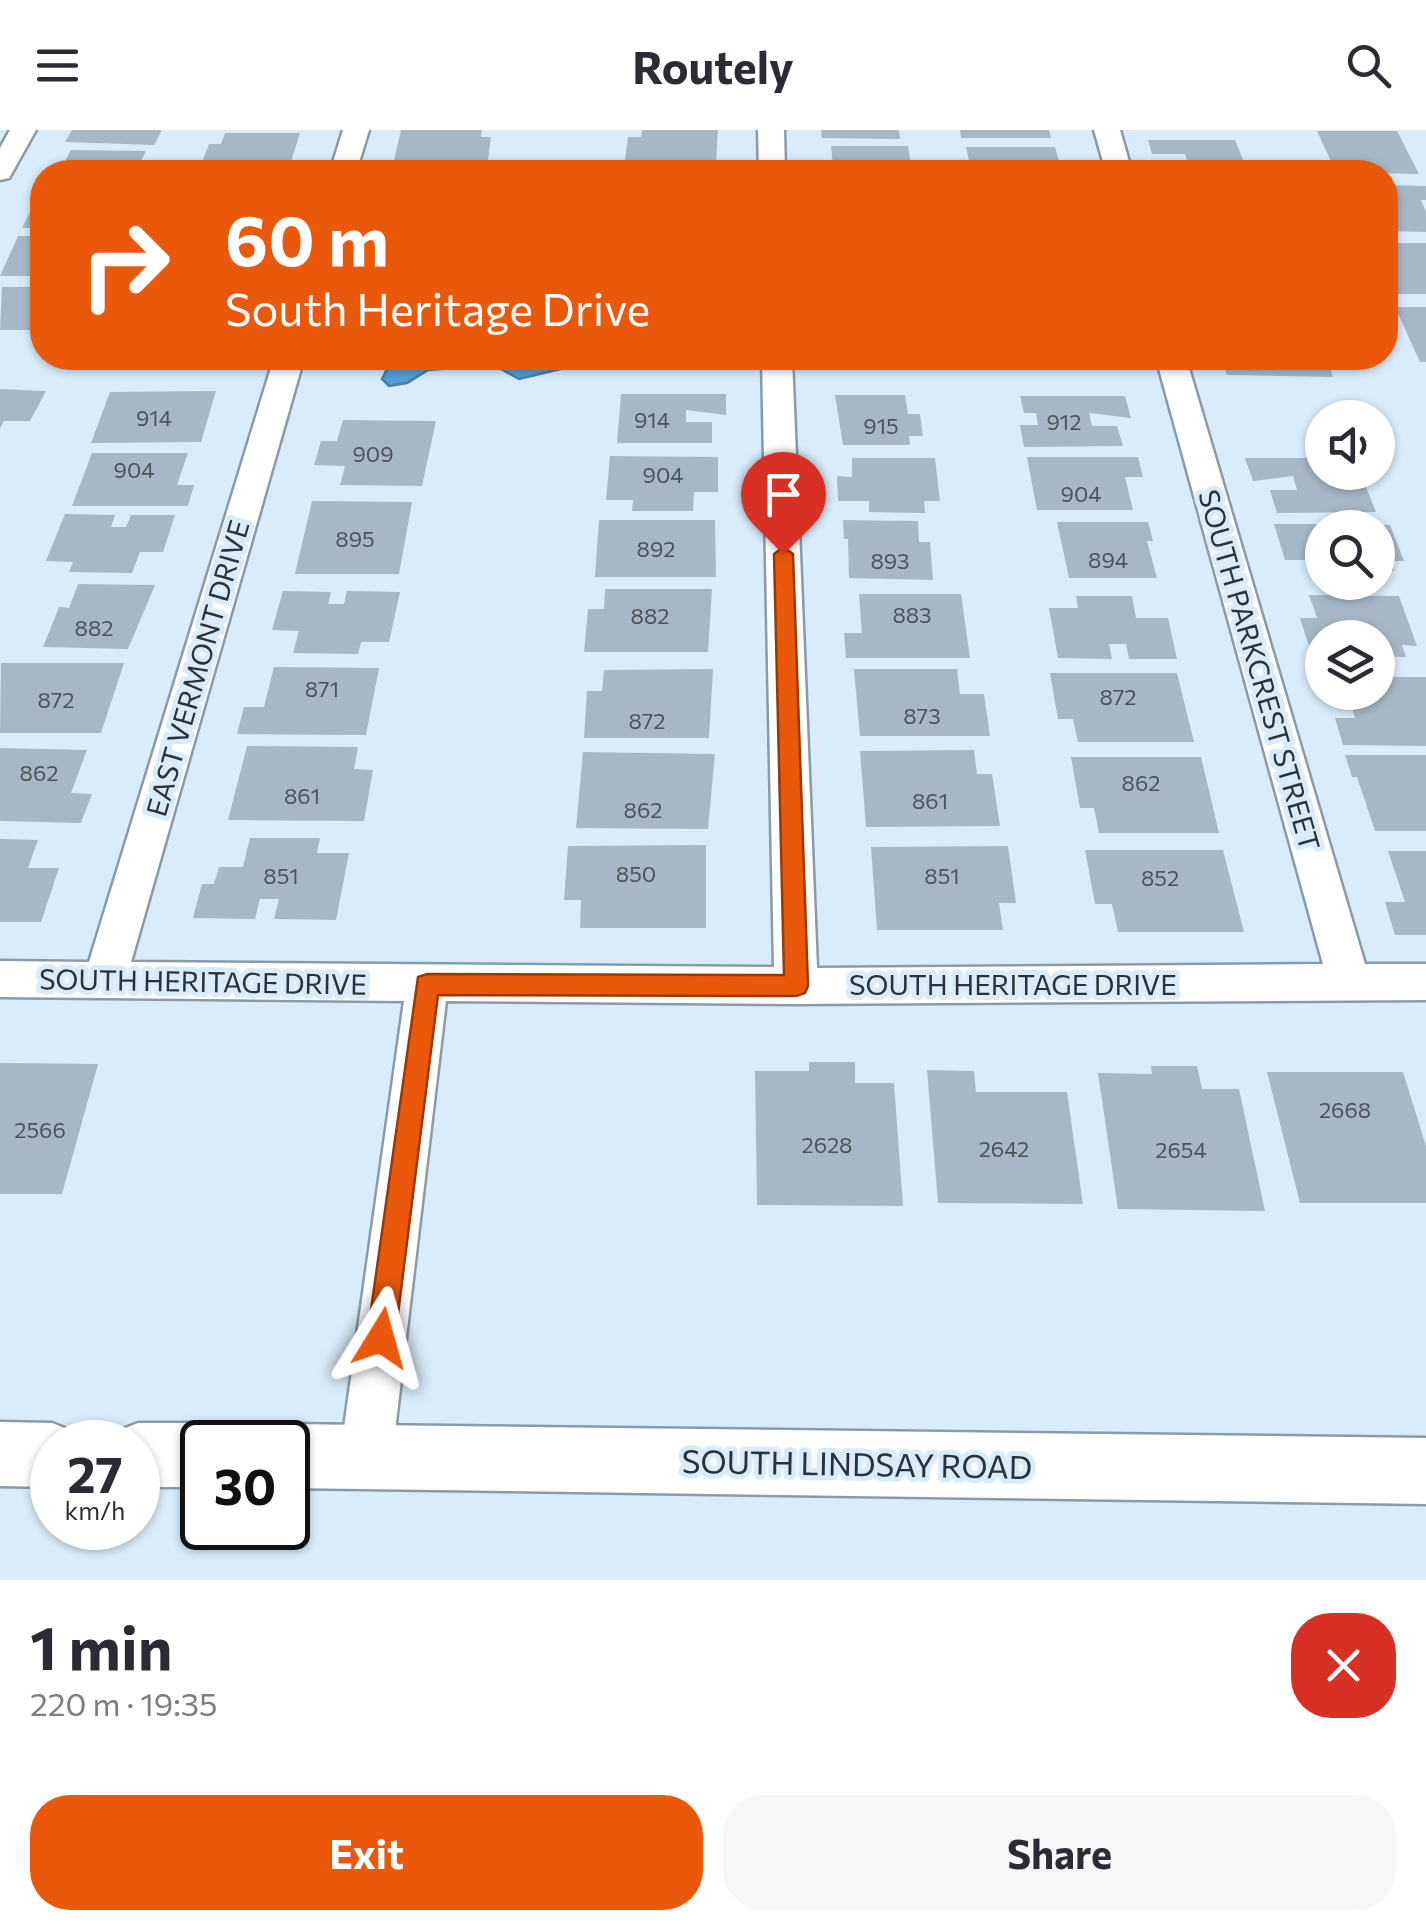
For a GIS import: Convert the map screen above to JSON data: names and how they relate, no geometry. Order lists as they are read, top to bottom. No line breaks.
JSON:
{"streets":{"main road":["SOUTH LINDSAY ROAD"],"street":["EAST VERMONT DRIVE","SOUTH PARKCREST STREET","SOUTH HERITAGE DRIVE"]},"crossings":[["EAST VERMONT DRIVE","SOUTH HERITAGE DRIVE"],["SOUTH PARKCREST STREET","SOUTH HERITAGE DRIVE"]],"house_numbers":["914","914","912","915","909","904","904","904","895","892","894","893","883","882","882","871","872","872","873","872","862","862","861","861","862","850","851","851","852","2668","2566","2628","2642","2654"],"page":{"header":"Routely","turn":["60 m","South Heritage Drive"],"speed":"27 km/h","limit":"30","heading":["1 min","220 m · 19:35"],"buttons":["Exit","Share"]}}
